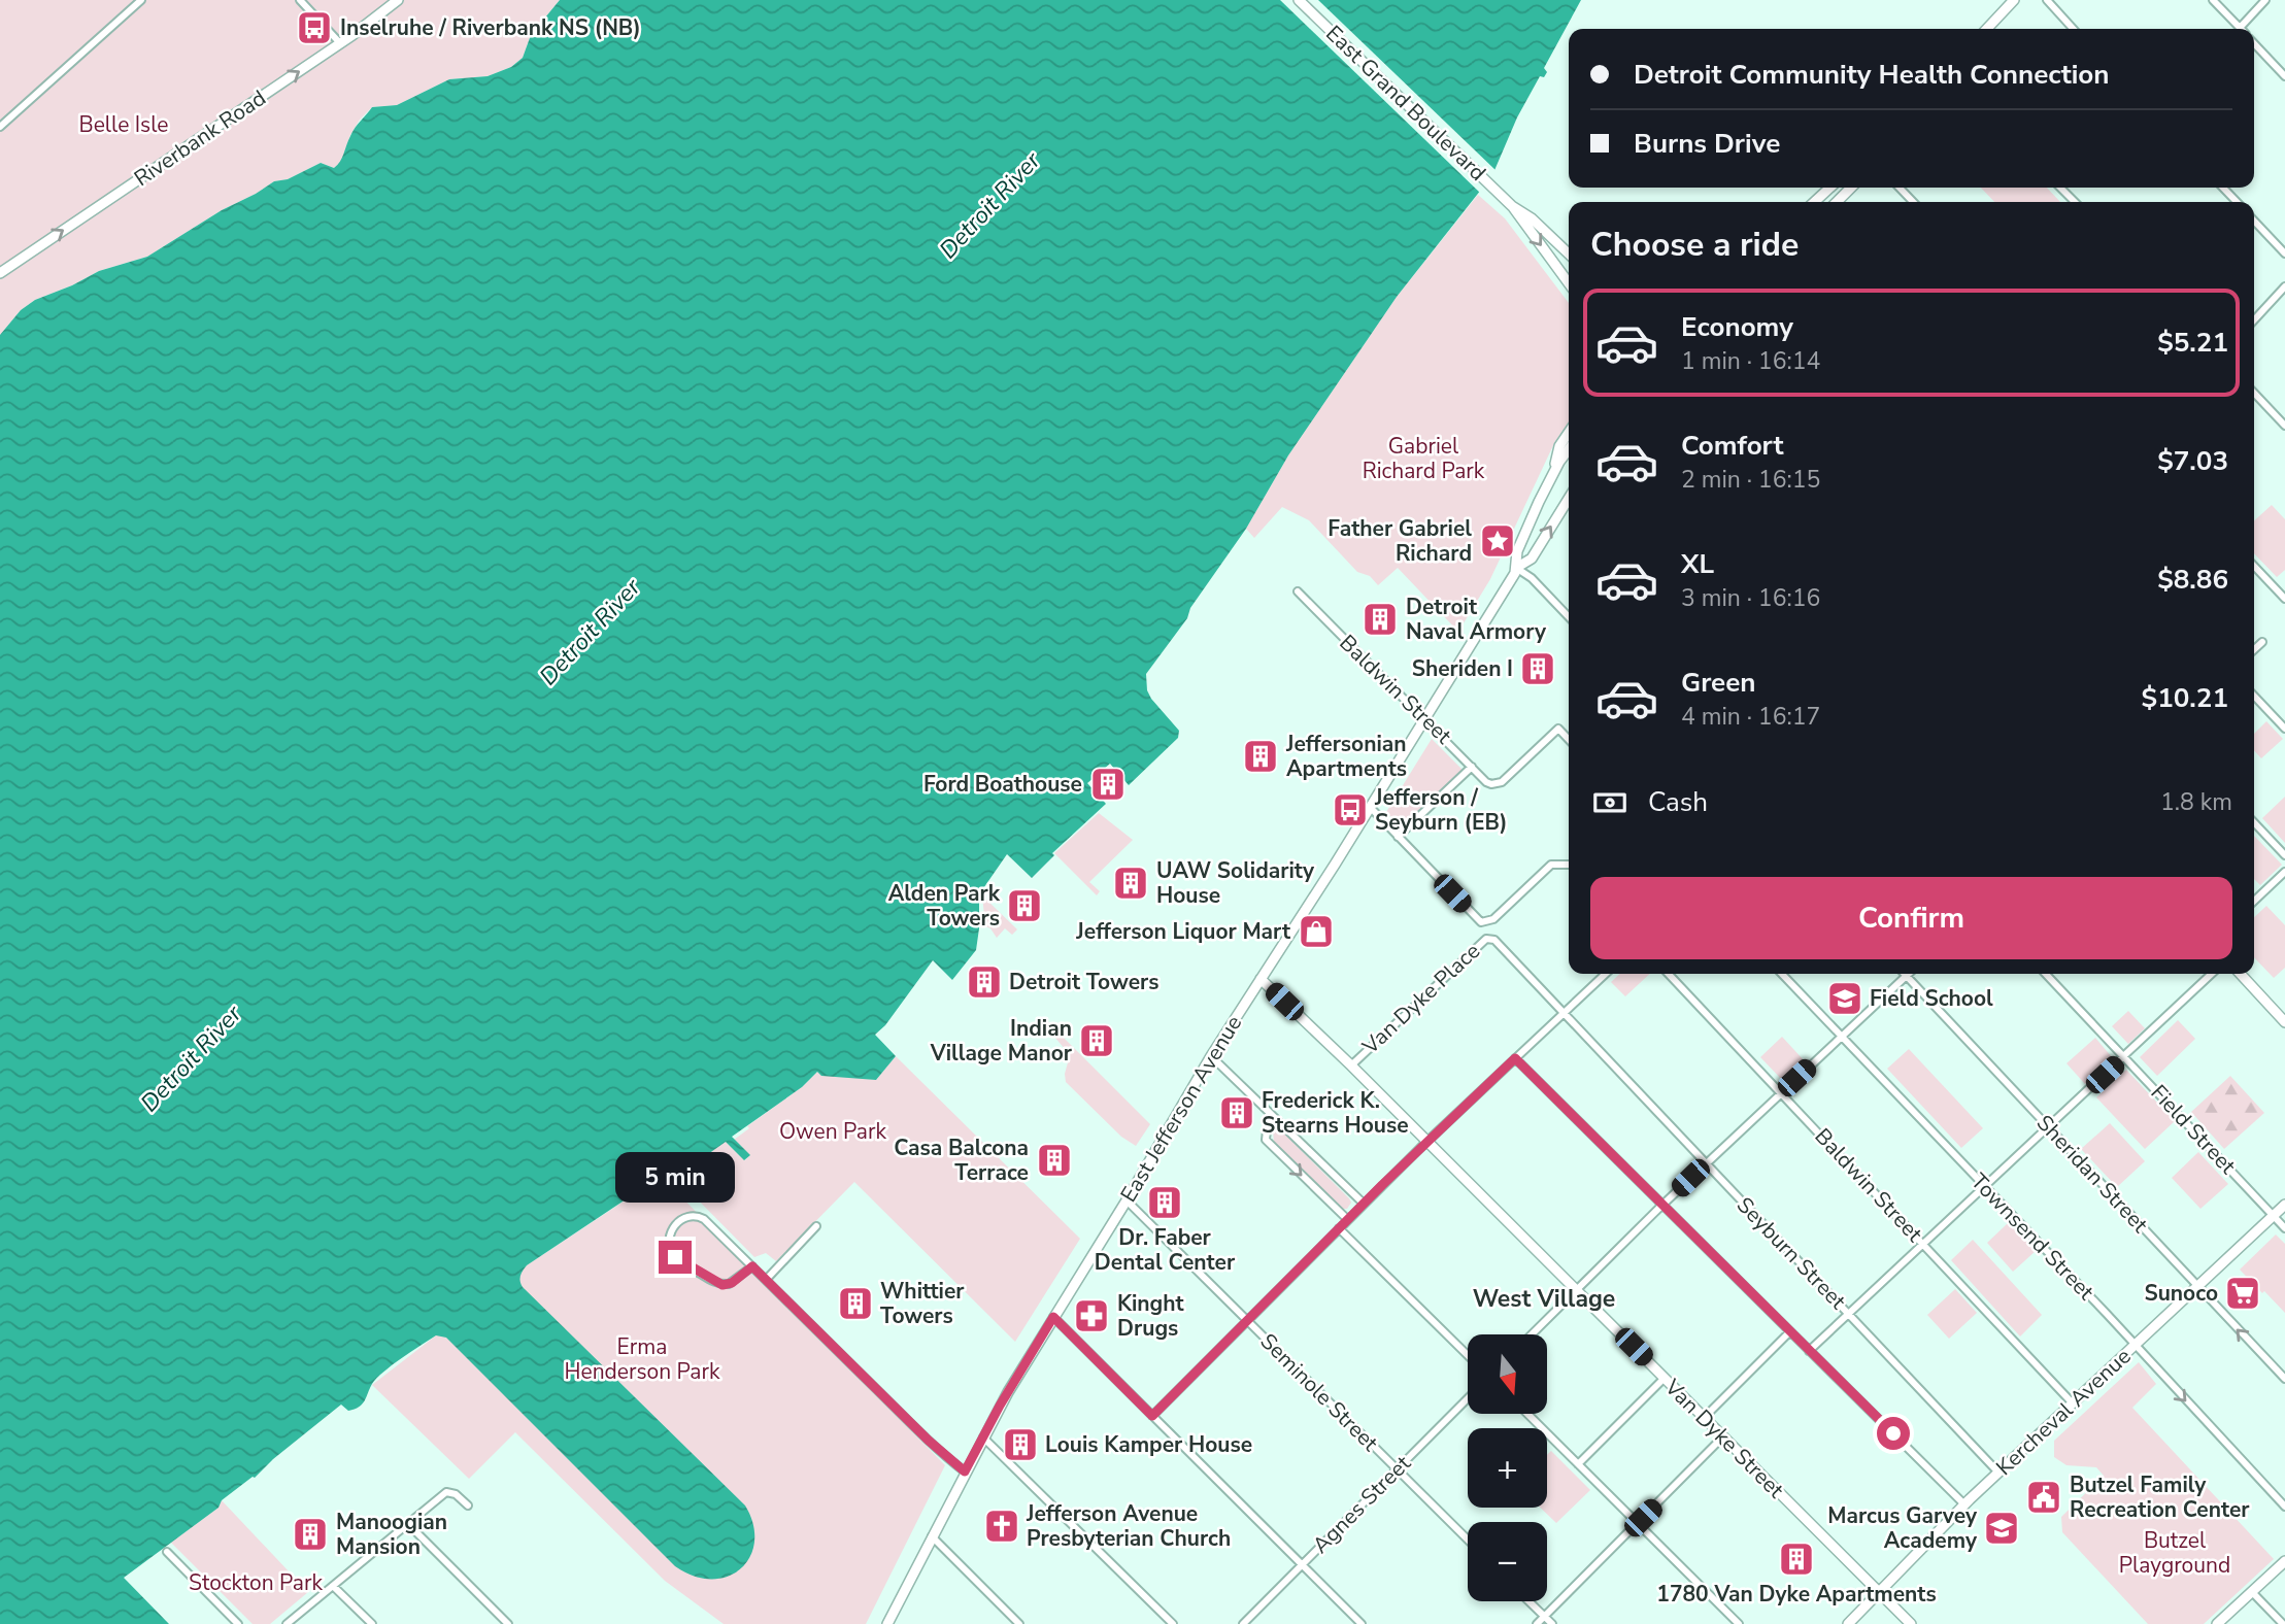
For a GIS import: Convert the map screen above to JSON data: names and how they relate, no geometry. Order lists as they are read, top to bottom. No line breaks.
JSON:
{"streets":{"main road":["East Grand Boulevard","Riverbank Road","East Jefferson Avenue","Kercheval Avenue","Van Dyke Street"],"street":["Baldwin Street","Van Dyke Place","Field Street","Sheridan Street","Townsend Street","Seyburn Street","Seminole Street","Agnes Street"]},"crossings":[["Baldwin Street","East Jefferson Avenue"],["Baldwin Street","Kercheval Avenue"],["Van Dyke Place","Seyburn Street"],["Van Dyke Place","Van Dyke Street"],["East Jefferson Avenue","Seminole Street"],["East Jefferson Avenue","Van Dyke Street"],["Field Street","Kercheval Avenue"],["Sheridan Street","Kercheval Avenue"],["Townsend Street","Kercheval Avenue"],["Seyburn Street","Kercheval Avenue"],["Seminole Street","Agnes Street"],["Kercheval Avenue","Van Dyke Street"]],"one_way":["Riverbank Road"],"districts":["West Village"],"water":["Detroit River"],"parks":["Belle Isle","Gabriel Richard Park","Owen Park","Erma Henderson Park","Butzel Playground","Stockton Park"],"places":{"bus stop":["Inselruhe / Riverbank NS (NB)","Jefferson / Seyburn (EB)"],"place":["Father Gabriel Richard"],"building":["Detroit Naval Armory","Sheriden I","Jeffersonian Apartments","Ford Boathouse","UAW Solidarity House","Alden Park Towers","Detroit Towers","Indian Village Manor","Frederick K. Stearns House","Casa Balcona Terrace","Dr. Faber Dental Center","Whittier Towers","Louis Kamper House","Manoogian Mansion","1780 Van Dyke Apartments"],"shop":["Jefferson Liquor Mart"],"school or university":["Field School","Marcus Garvey Academy"],"supermarket":["Sunoco"],"pharmacy":["Kinght Drugs"],"public building":["Butzel Family Recreation Center"],"church":["Jefferson Avenue Presbyterian Church"]},"north":"bottom","page":{"banner":["Detroit Community Health Connection","Burns Drive"],"heading":"Choose a ride","list":[{"name":"Economy","note":"1 min · 16:14","value":"$5.21"},{"name":"Comfort","note":"2 min · 16:15","value":"$7.03"},{"name":"XL","note":"3 min · 16:16","value":"$8.86"},{"name":"Green","note":"4 min · 16:17","value":"$10.21"}],"pay":["Cash","1.8 km"],"buttons":"Confirm","bubble":"5 min","map_buttons":["+","−"]}}
